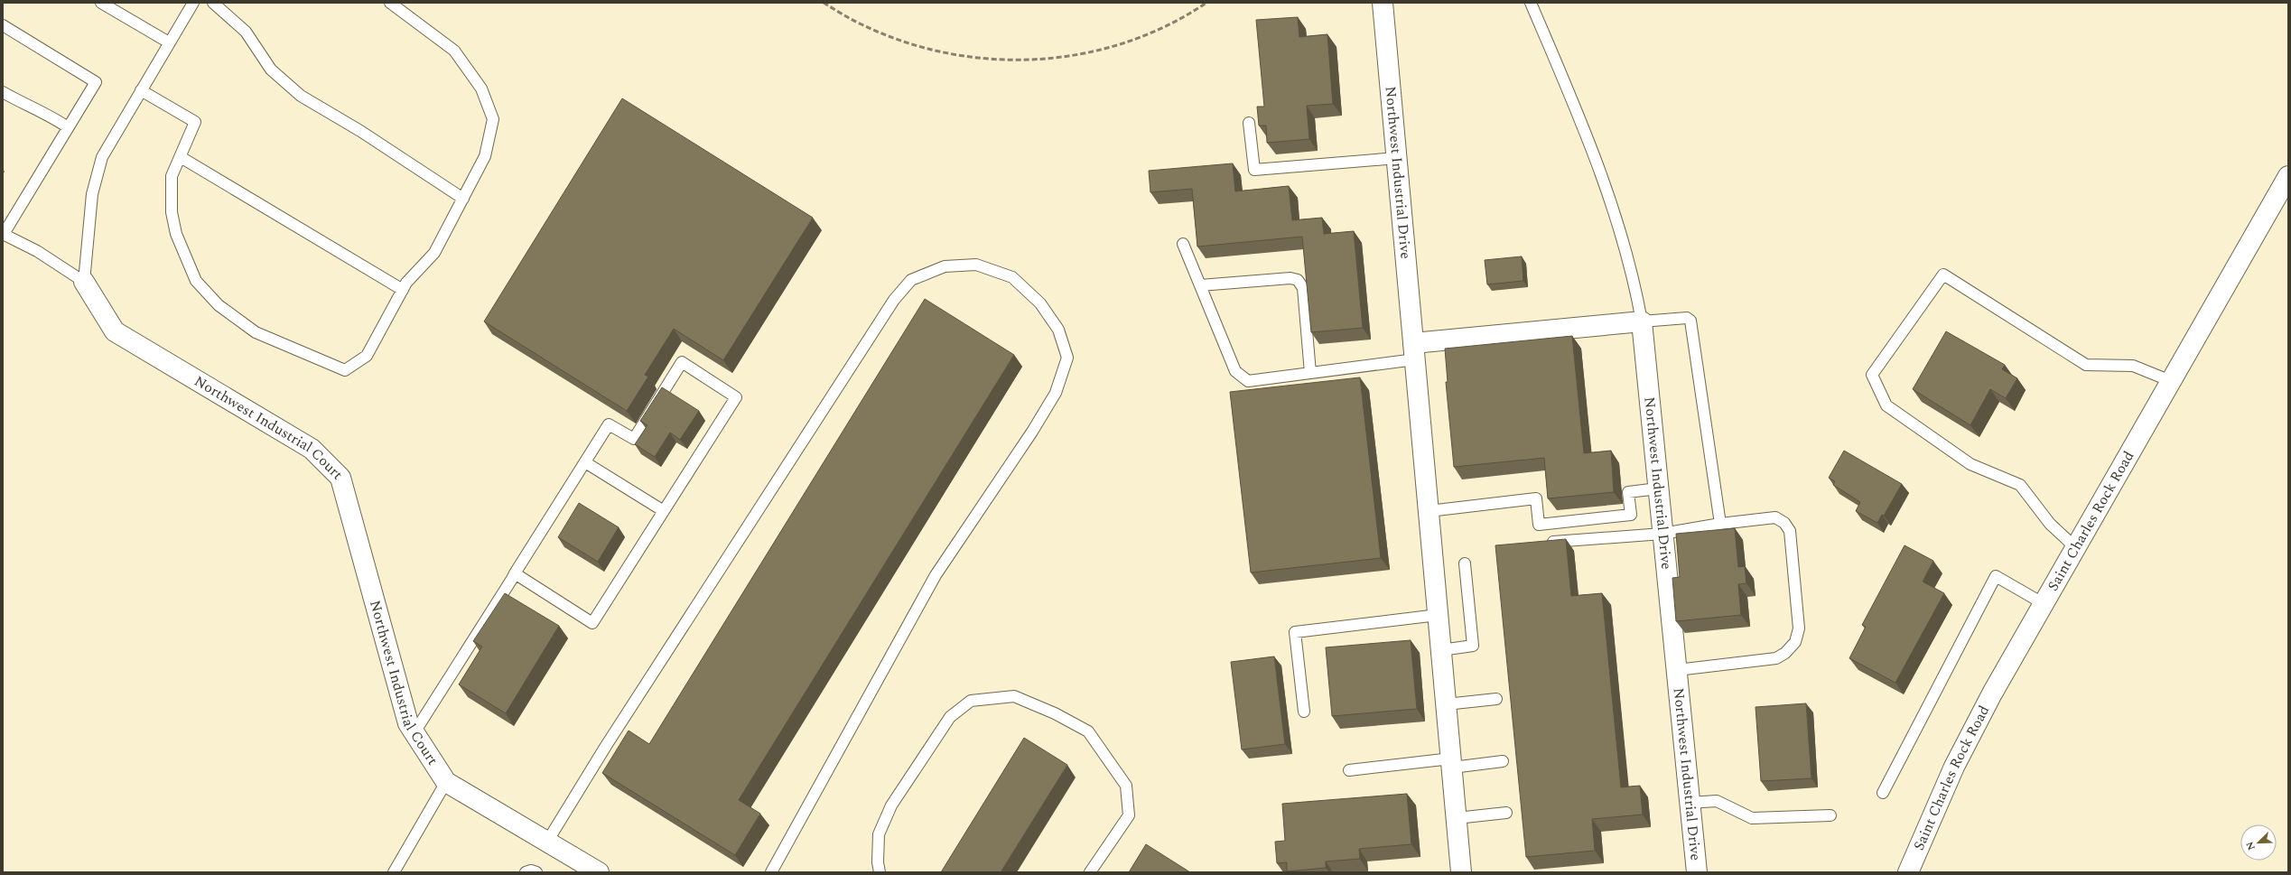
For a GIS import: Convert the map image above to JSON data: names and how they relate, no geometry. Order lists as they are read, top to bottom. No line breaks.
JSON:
{"streets":{"street":["Northwest Industrial Drive","Northwest Industrial Court","Saint Charles Rock Road"]},"north":"bottom left"}
